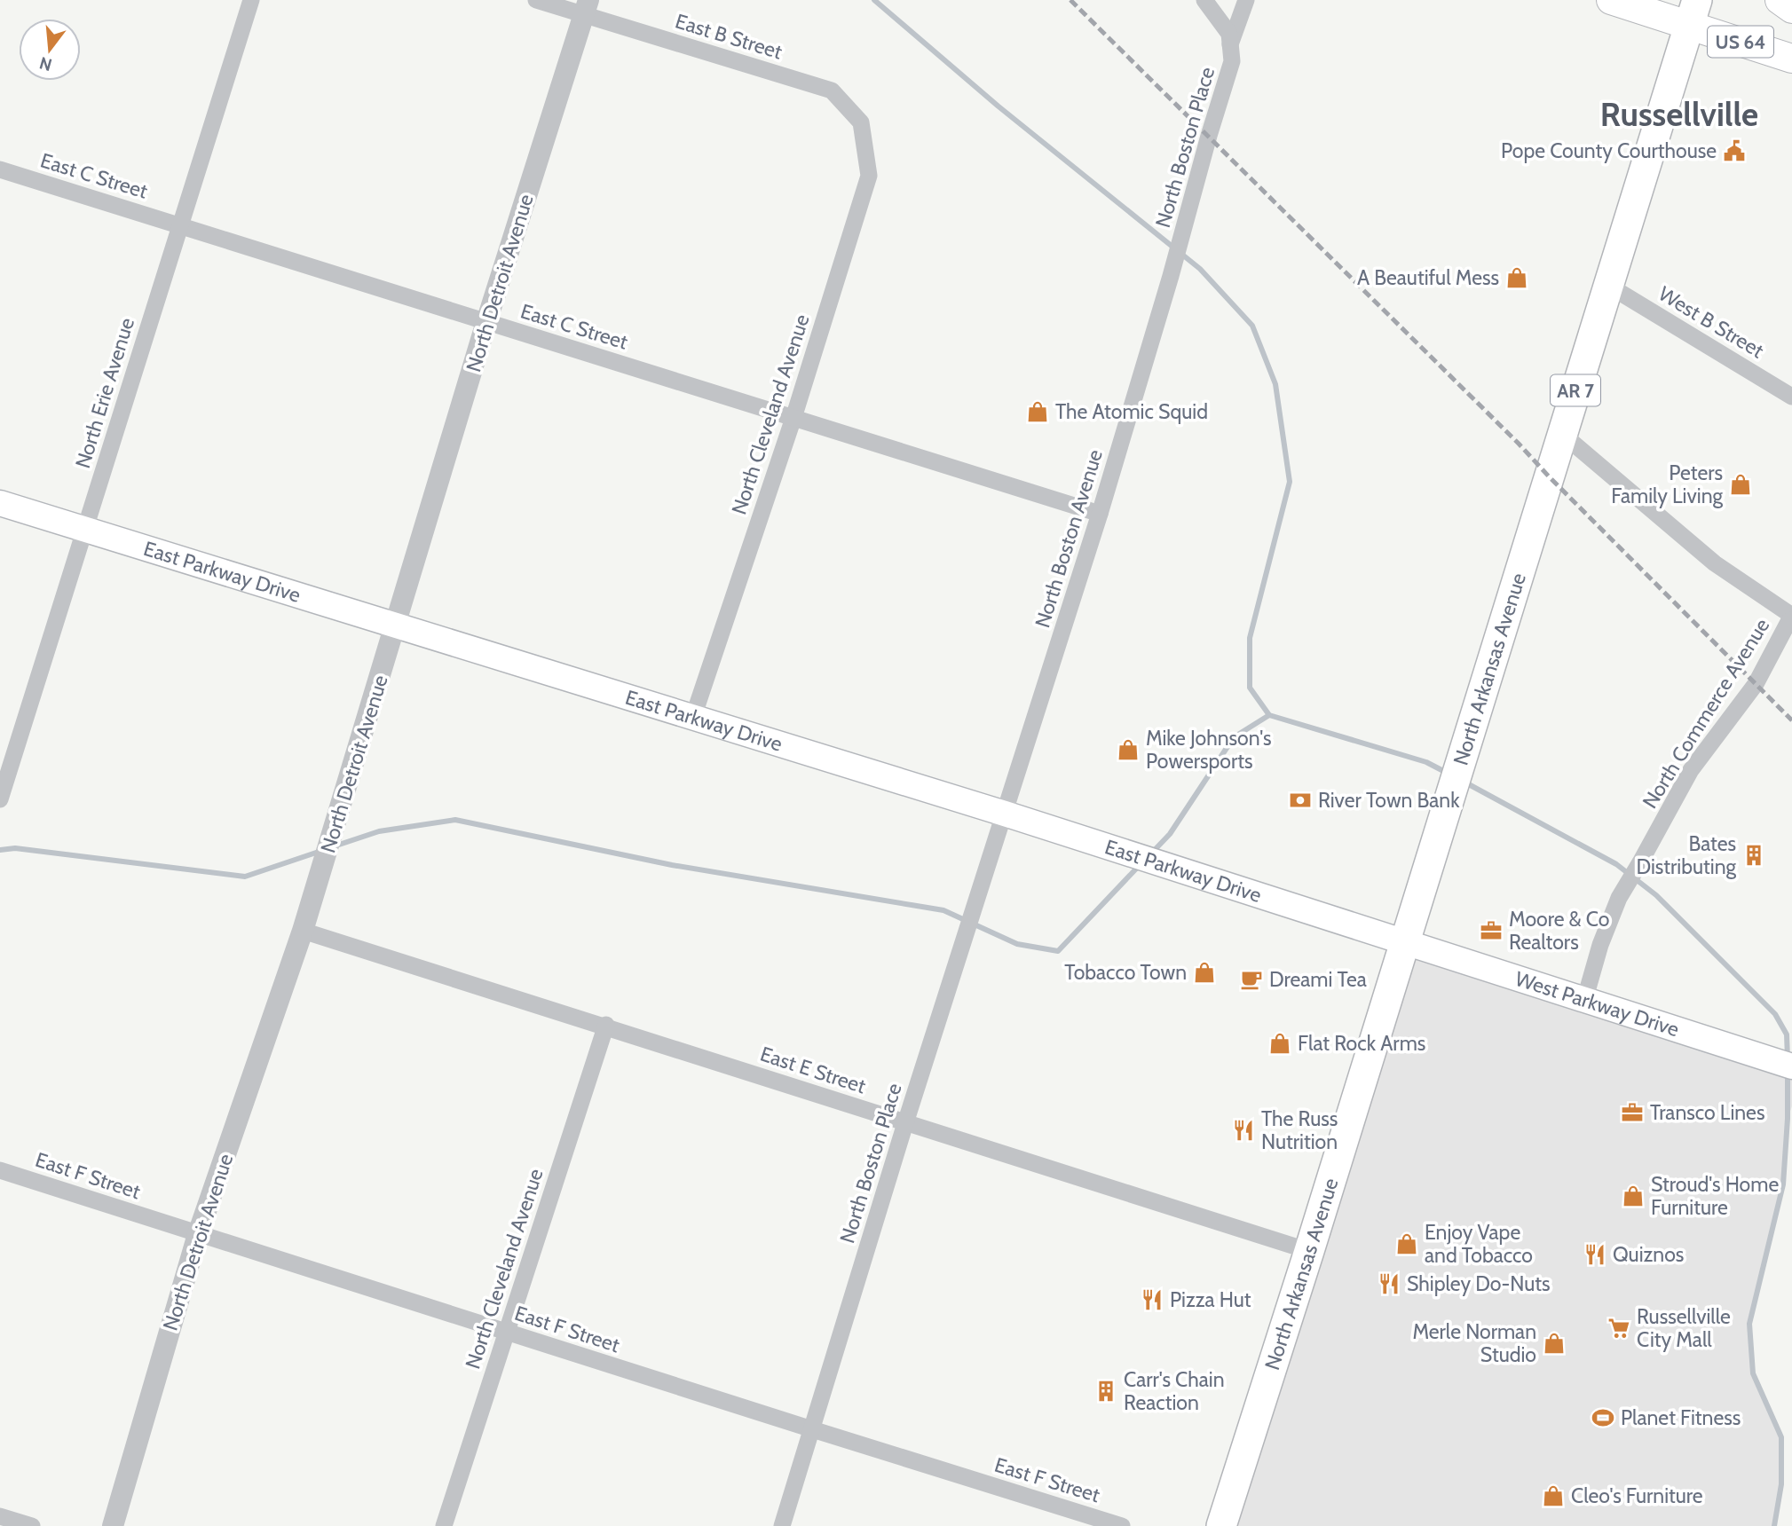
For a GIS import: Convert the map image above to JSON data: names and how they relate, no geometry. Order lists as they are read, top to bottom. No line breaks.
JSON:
{"streets":{"highway":["AR 7","North Arkansas Avenue"],"main road":["US 64","East Parkway Drive","West Parkway Drive"],"street":["East B Street","North Boston Place","East C Street","North Detroit Avenue","West B Street","North Erie Avenue","North Cleveland Avenue","North Boston Avenue","North Commerce Avenue","East E Street","East F Street"]},"crossings":[["East B Street","North Detroit Avenue"],["East B Street","North Cleveland Avenue"],["US 64","North Arkansas Avenue"],["North Boston Place","North Boston Avenue"],["North Boston Place","East Parkway Drive"],["North Boston Place","East E Street"],["North Boston Place","East F Street"],["East C Street","North Detroit Avenue"],["East C Street","North Erie Avenue"],["East C Street","North Cleveland Avenue"],["East C Street","North Boston Avenue"],["North Detroit Avenue","East Parkway Drive"],["North Detroit Avenue","East E Street"],["North Detroit Avenue","East F Street"],["West B Street","North Arkansas Avenue"],["North Erie Avenue","East Parkway Drive"],["North Cleveland Avenue","East Parkway Drive"],["North Cleveland Avenue","East E Street"],["North Cleveland Avenue","East F Street"],["North Boston Avenue","East Parkway Drive"],["East Parkway Drive","North Arkansas Avenue"],["East Parkway Drive","West Parkway Drive"],["North Arkansas Avenue","West Parkway Drive"],["North Arkansas Avenue","East E Street"],["North Commerce Avenue","West Parkway Drive"]],"districts":["Russellville"],"places":{"public building":["Pope County Courthouse"],"shop":["A Beautiful Mess","The Atomic Squid","Peters Family Living","Mike Johnson's Powersports","Tobacco Town","Flat Rock Arms","Stroud's Home Furniture","Enjoy Vape and Tobacco","Merle Norman Studio","Cleo's Furniture"],"bank":["River Town Bank"],"building":["Bates Distributing","Carr's Chain Reaction"],"office":["Moore & Co Realtors","Transco Lines"],"cafe":["Dreami Tea"],"restaurant":["The Russ Nutrition","Quiznos","Shipley Do-Nuts","Pizza Hut"],"supermarket":["Russellville City Mall"],"sports":["Planet Fitness"]},"north":"bottom"}
